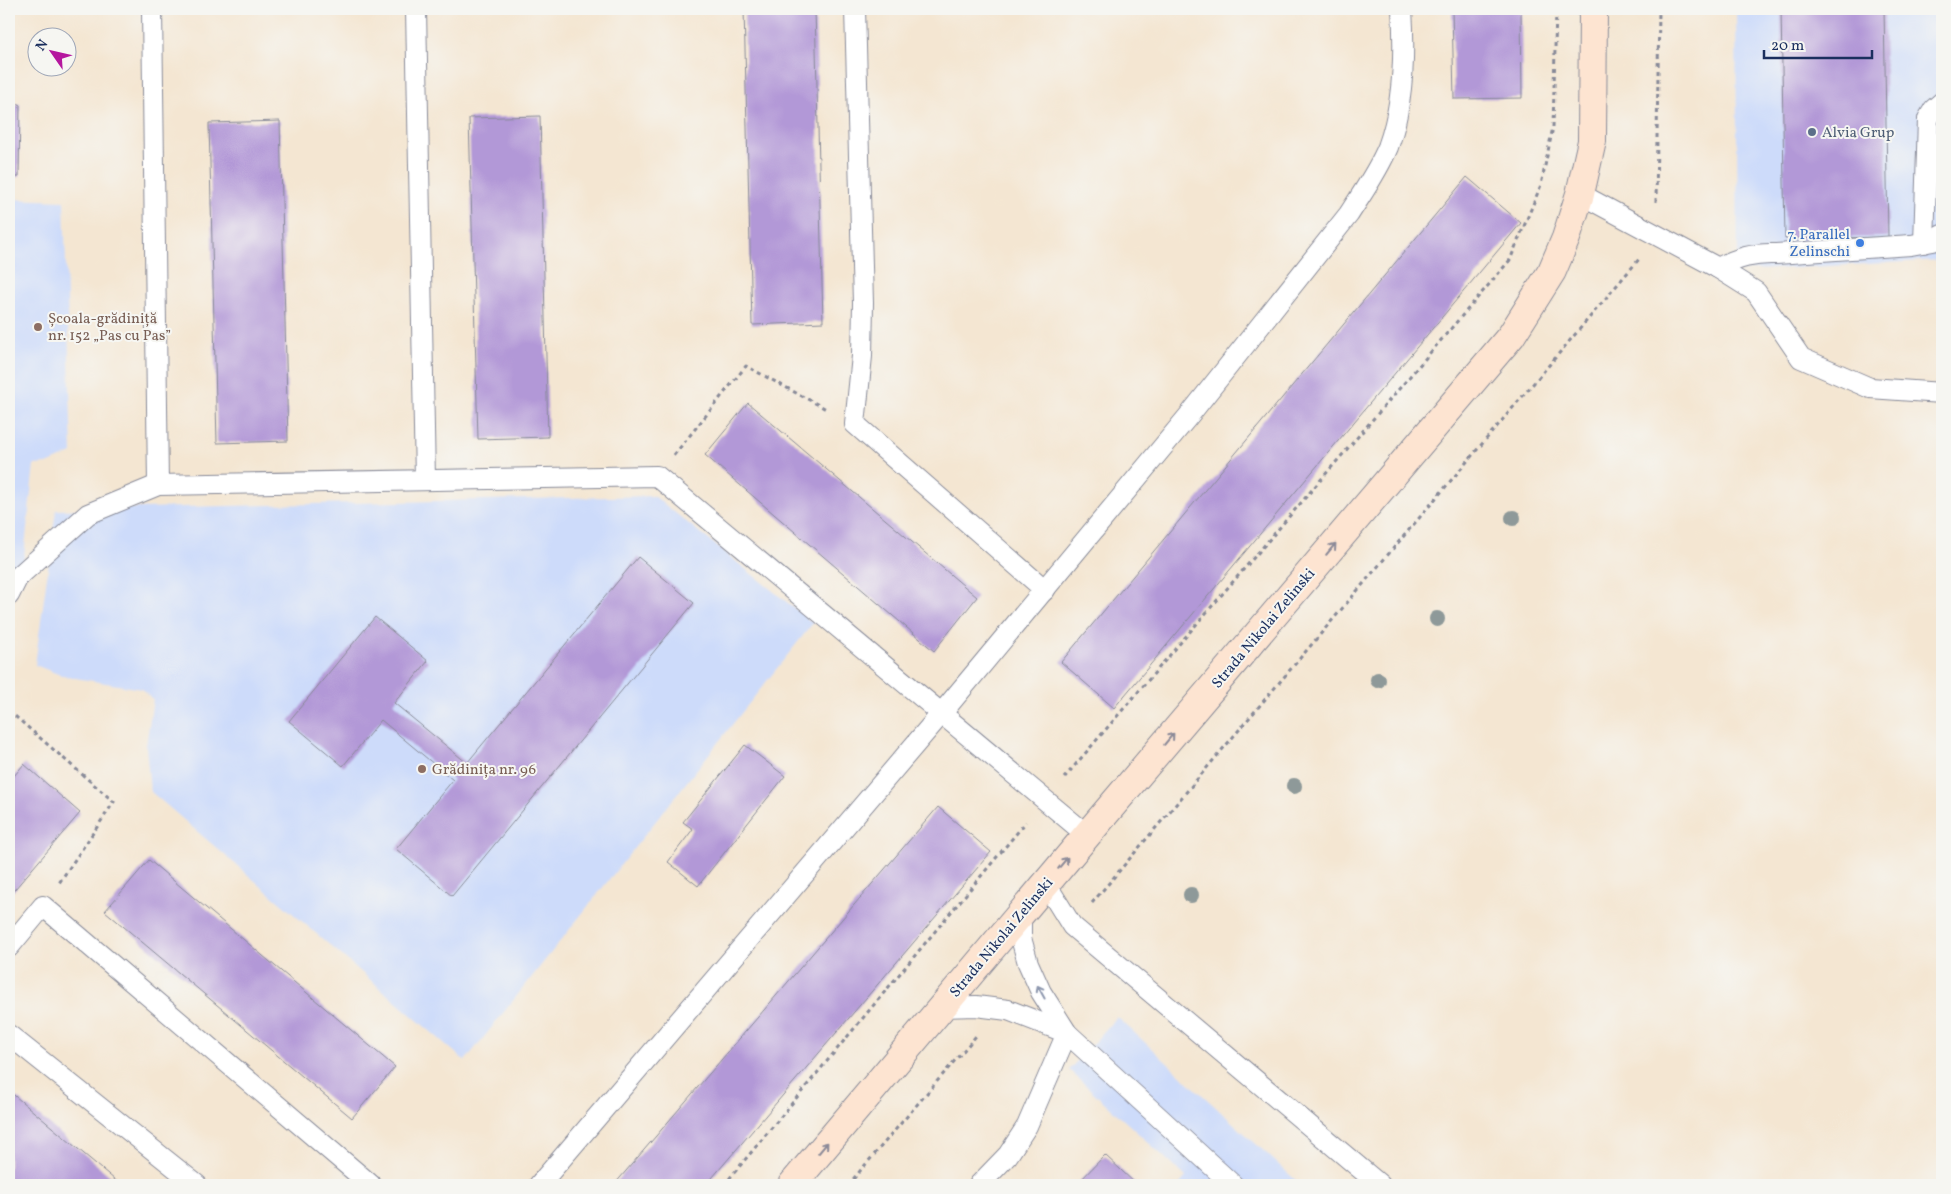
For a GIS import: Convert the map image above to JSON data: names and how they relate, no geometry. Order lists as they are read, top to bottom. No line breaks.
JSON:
{"streets":{"street":["Strada Nikolai Zelinski"]},"one_way":["Strada Nikolai Zelinski"],"places":["Alvia Grup","7. Parallel Zelinschi","Școala-grădiniță nr. 152 „Pas cu Pas”","Grădinița nr. 96"],"scale_bar":"20 m","north":"top left"}
